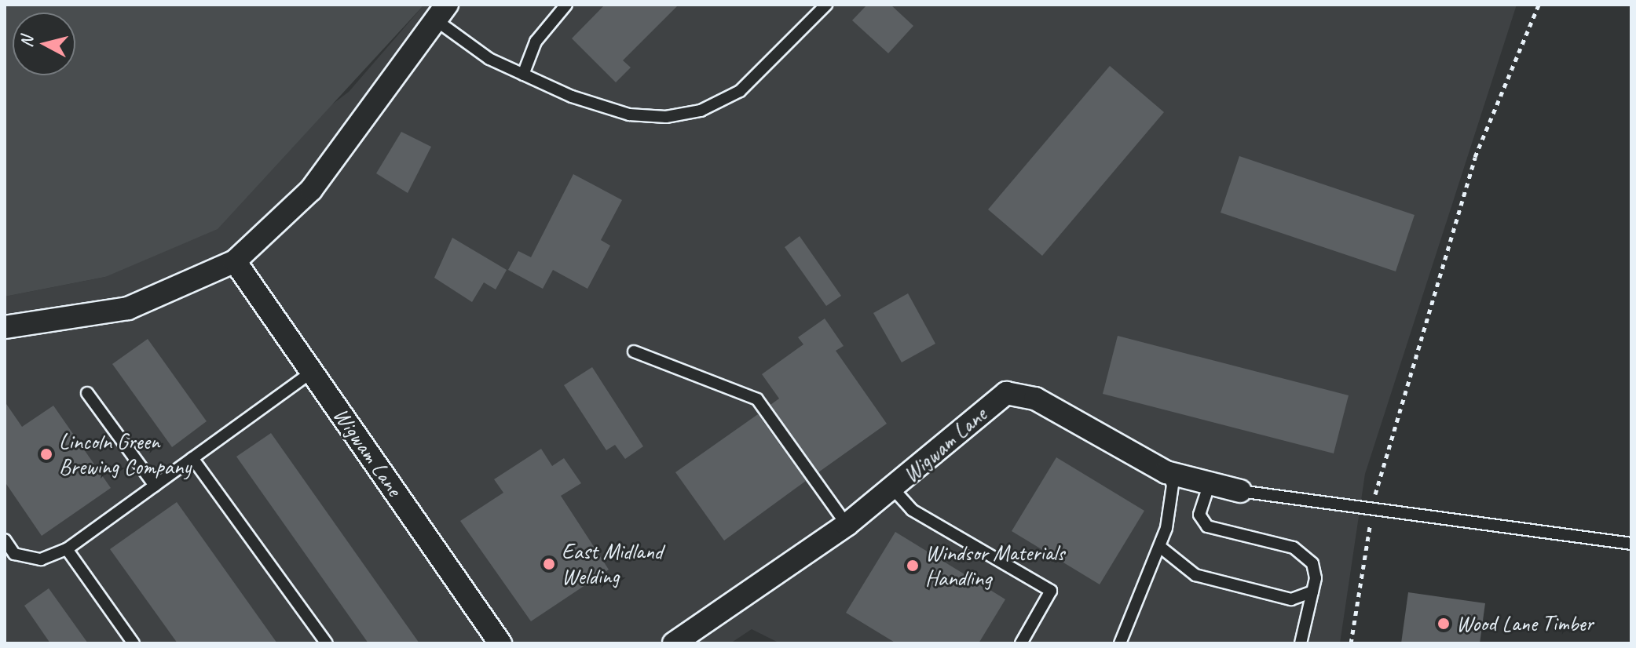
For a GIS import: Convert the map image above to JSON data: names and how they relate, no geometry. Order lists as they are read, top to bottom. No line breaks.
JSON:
{"streets":{"street":["Wigwam Lane"]},"places":["Lincoln Green Brewing Company","East Midland Welding","Windsor Materials Handling","Wood Lane Timber"],"north":"left"}
